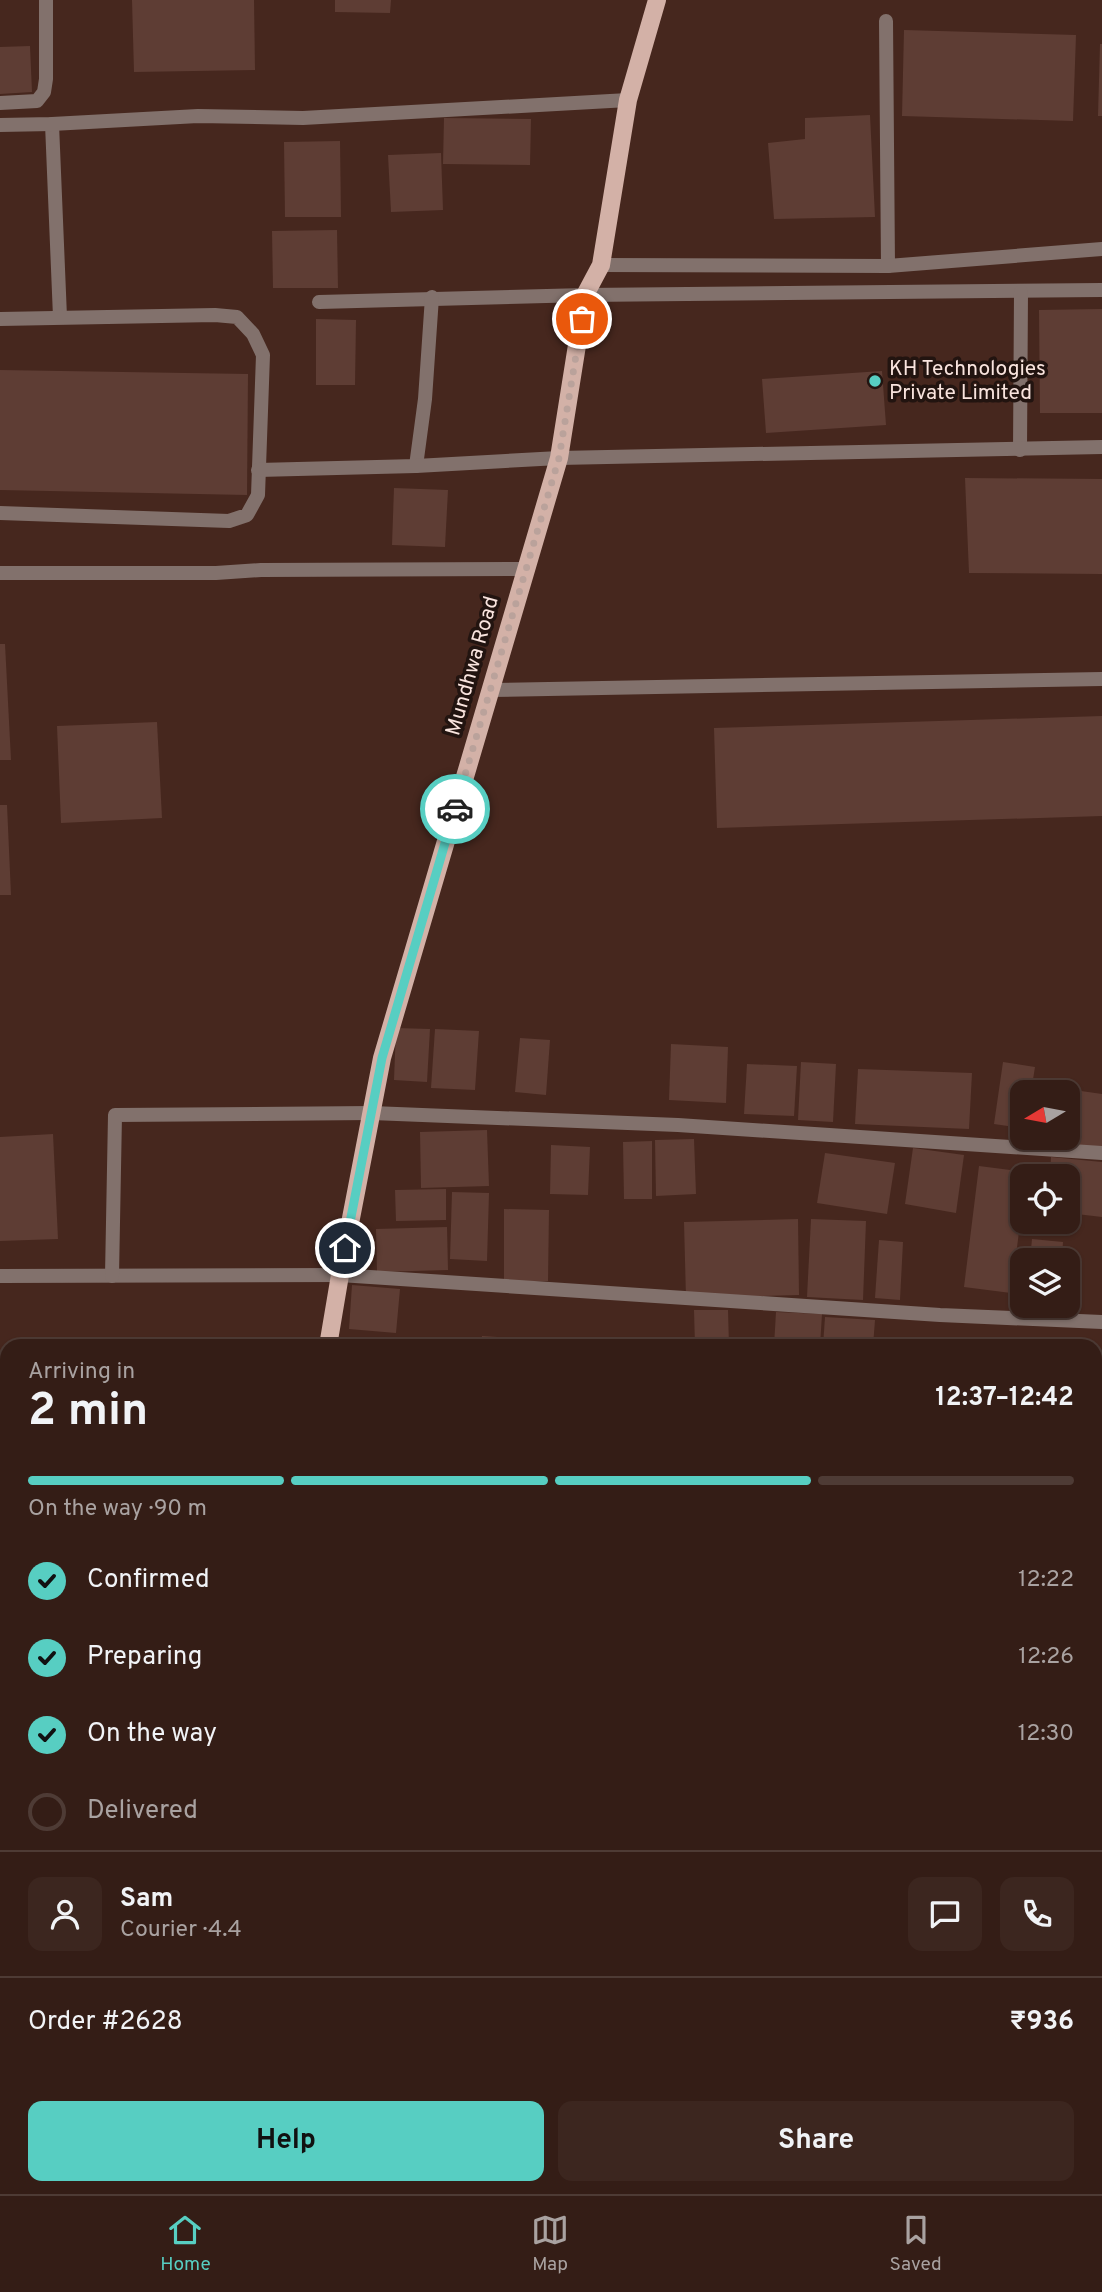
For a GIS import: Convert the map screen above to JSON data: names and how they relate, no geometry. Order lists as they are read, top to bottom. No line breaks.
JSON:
{"streets":{"main road":["Mundhwa Road"]},"places":["KH Technologies Private Limited"],"north":"left","page":{"heading":["2 min","Arriving in","12:37–12:42"],"panel":["Sam","Courier · 4.4","Order #2628","₹936"],"bar":"On the way · 90 m","list":[["Confirmed","12:22"],["Preparing","12:26"],["On the way","12:30"],"Delivered"],"buttons":["Help","Share"],"tabs":["Home","Map","Saved"]}}
